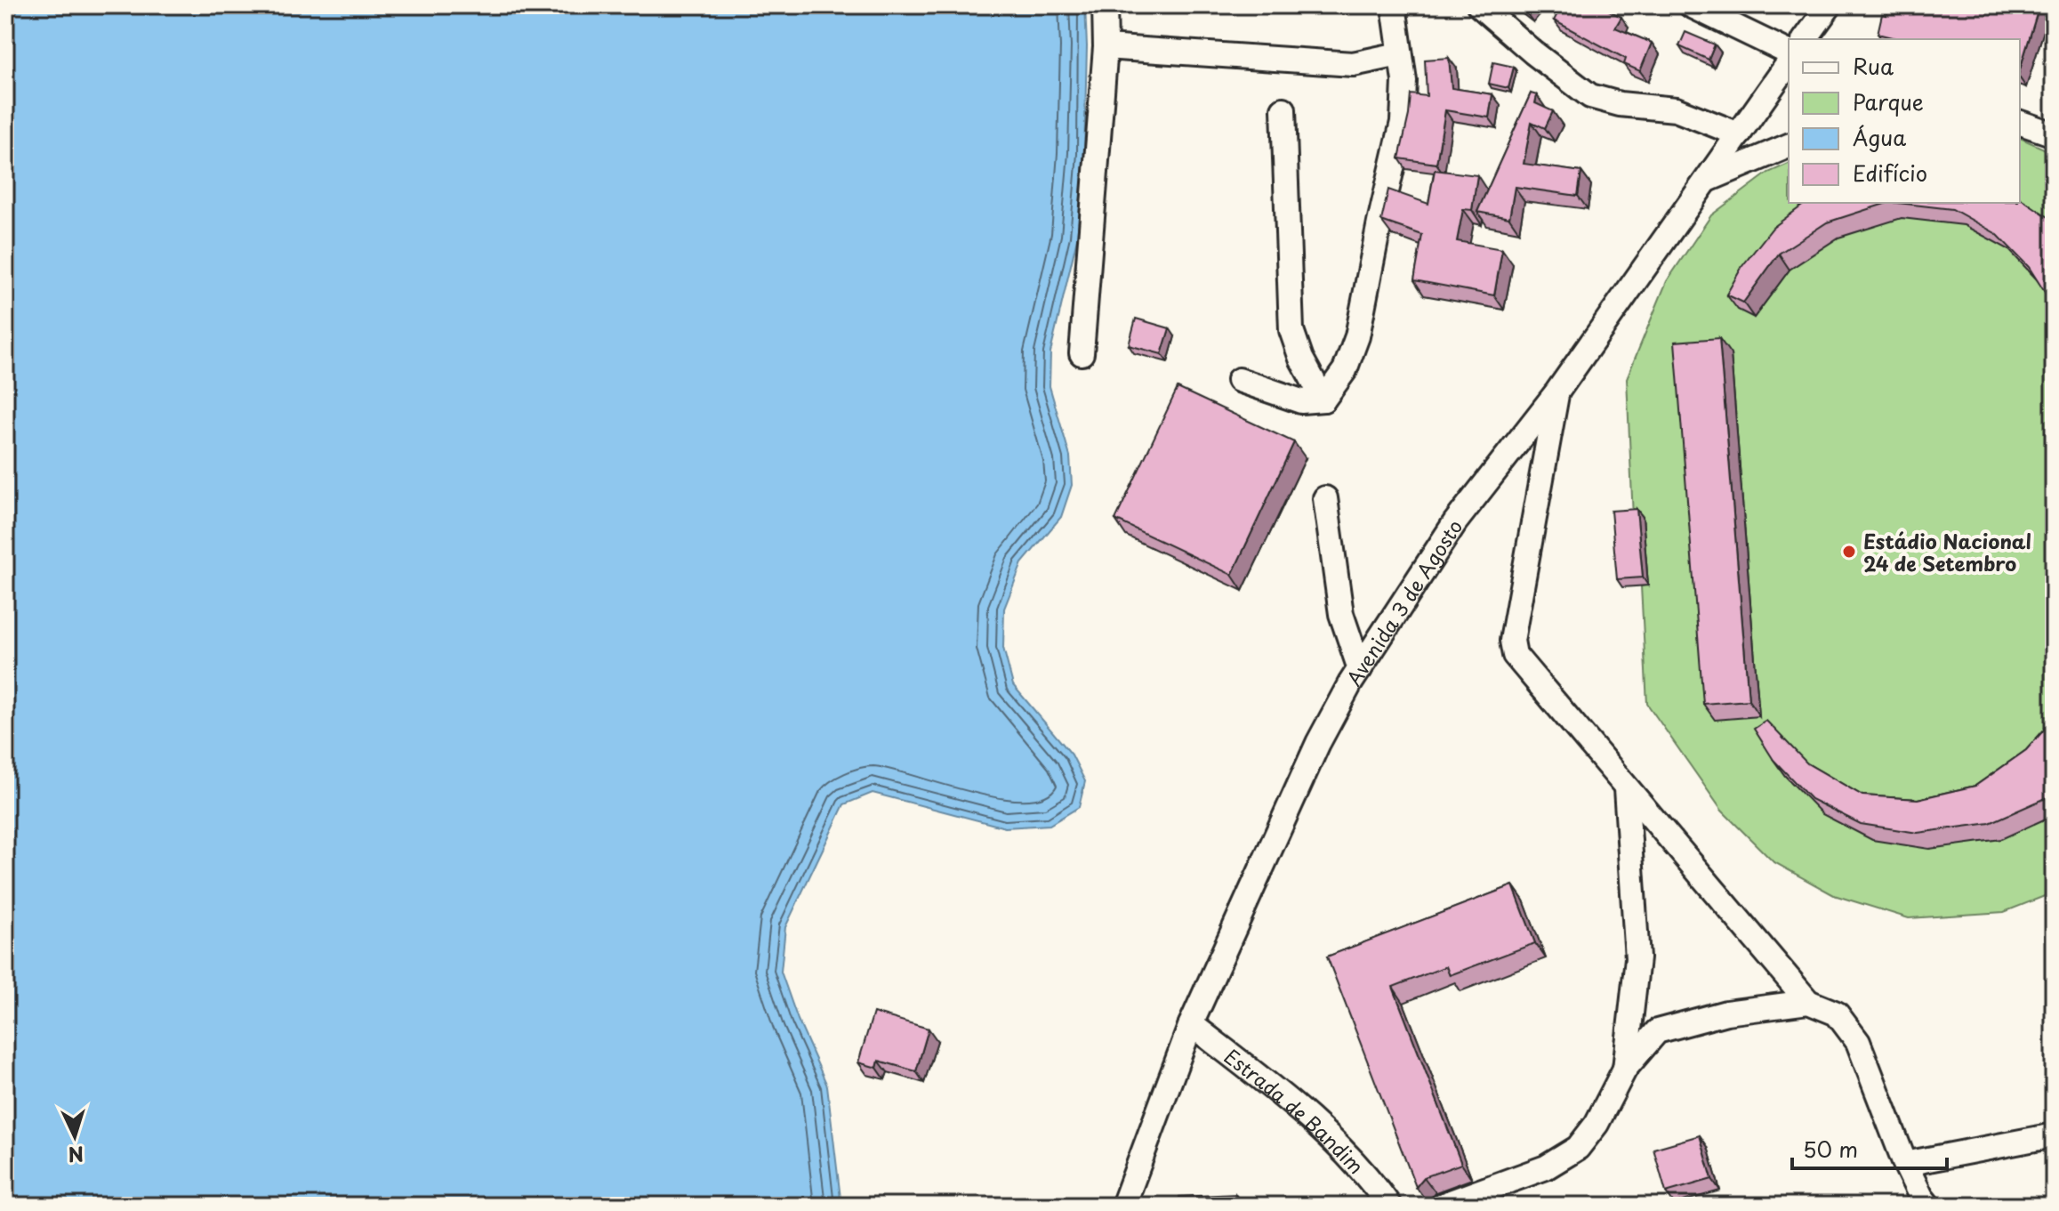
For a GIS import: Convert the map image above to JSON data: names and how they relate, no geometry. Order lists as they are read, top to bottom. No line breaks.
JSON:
{"streets":{"street":["Avenida 3 de Agosto","Estrada de Bandim"]},"crossings":[["Avenida 3 de Agosto","Estrada de Bandim"]],"places":["Estádio Nacional 24 de Setembro"],"legend":["Rua","Parque","Água","Edifício"],"scale_bar":"50 m","north":"bottom"}
